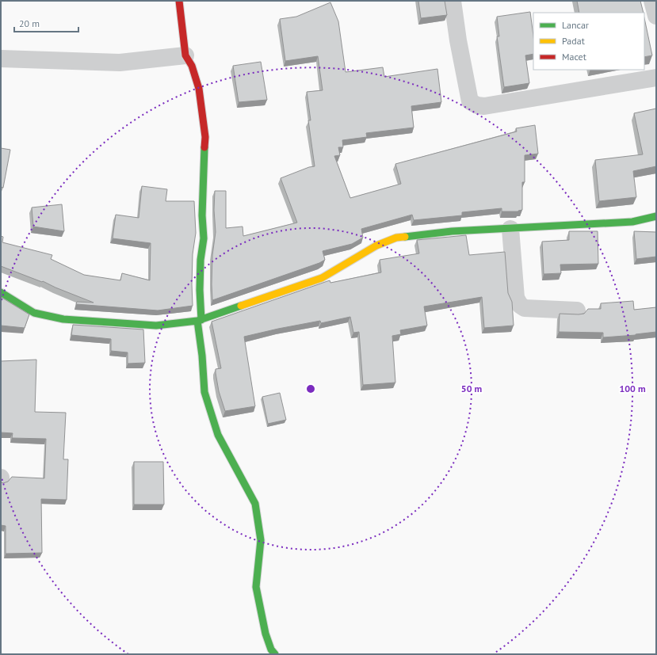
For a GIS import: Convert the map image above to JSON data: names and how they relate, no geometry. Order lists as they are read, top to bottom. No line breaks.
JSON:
{"legend":["Lancar","Padat","Macet"],"scale_bar":"20 m","rings":["50 m","100 m"]}
